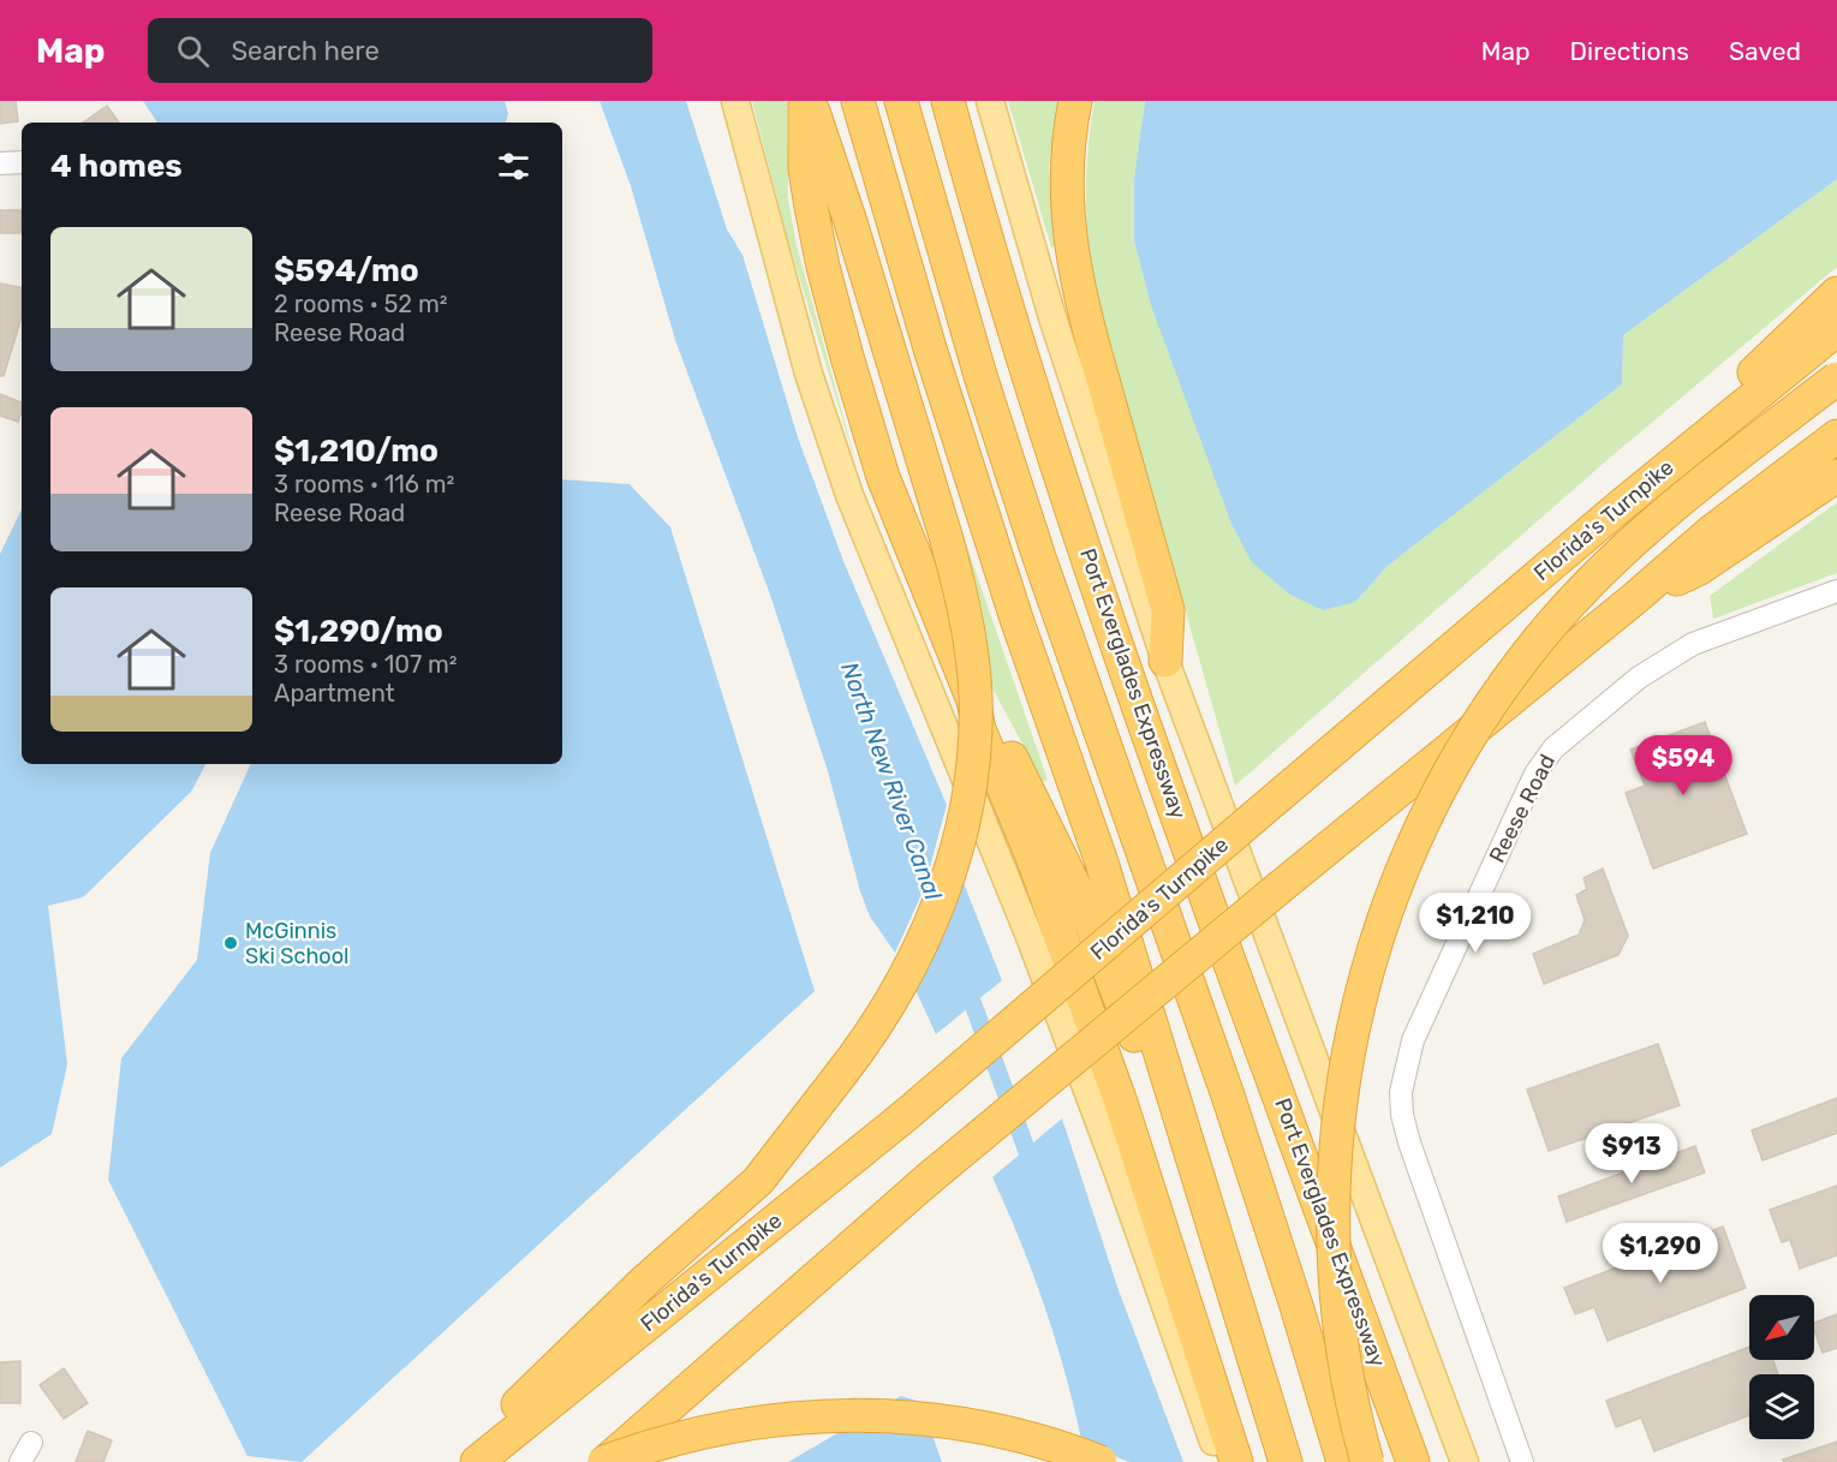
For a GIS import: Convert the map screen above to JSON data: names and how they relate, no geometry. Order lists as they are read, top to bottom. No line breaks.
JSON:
{"streets":{"highway":["Florida's Turnpike","Port Everglades Expressway"],"street":["Reese Road"]},"water":["North New River Canal"],"places":["McGinnis Ski School"],"north":"bottom left","page":{"header":"Map","search":"Search here","nav":["Map","Directions","Saved"],"heading":"4 homes","list":[{"name":"$594/mo","note":"2 rooms · 52 m² · Reese Road"},{"name":"$1,210/mo","note":"3 rooms · 116 m² · Reese Road"},{"name":"$1,290/mo","note":"3 rooms · 107 m² · Apartment"}],"price":["$594","$1,210","$913","$1,290"]}}
